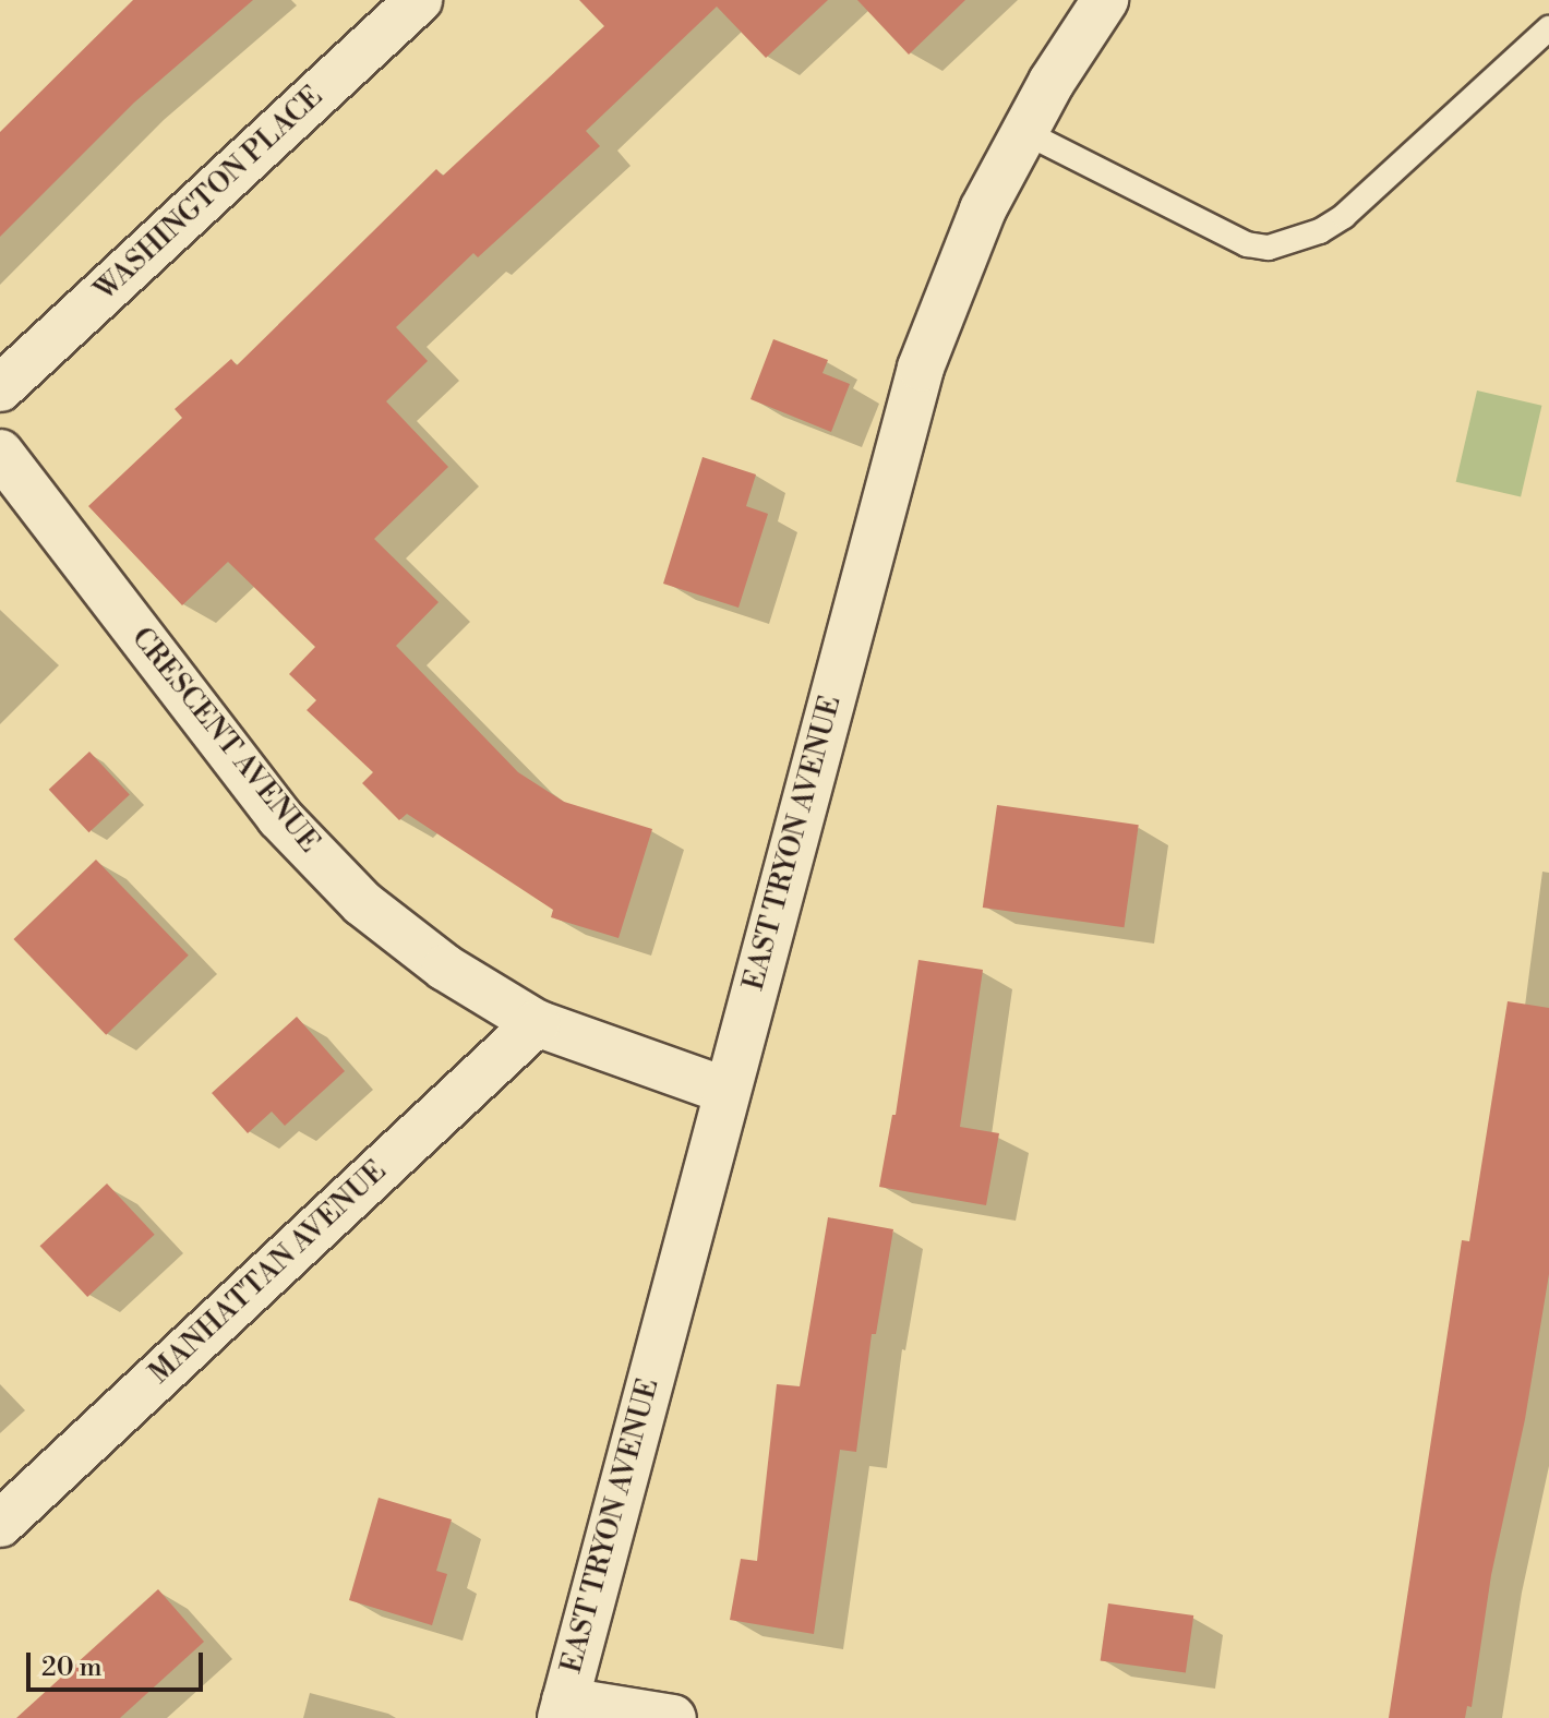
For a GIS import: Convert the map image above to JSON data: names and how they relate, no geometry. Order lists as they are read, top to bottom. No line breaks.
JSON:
{"streets":{"street":["WASHINGTON PLACE","CRESCENT AVENUE","EAST TRYON AVENUE","MANHATTAN AVENUE"]},"crossings":[["CRESCENT AVENUE","EAST TRYON AVENUE"],["CRESCENT AVENUE","MANHATTAN AVENUE"]],"scale_bar":"20 m"}
